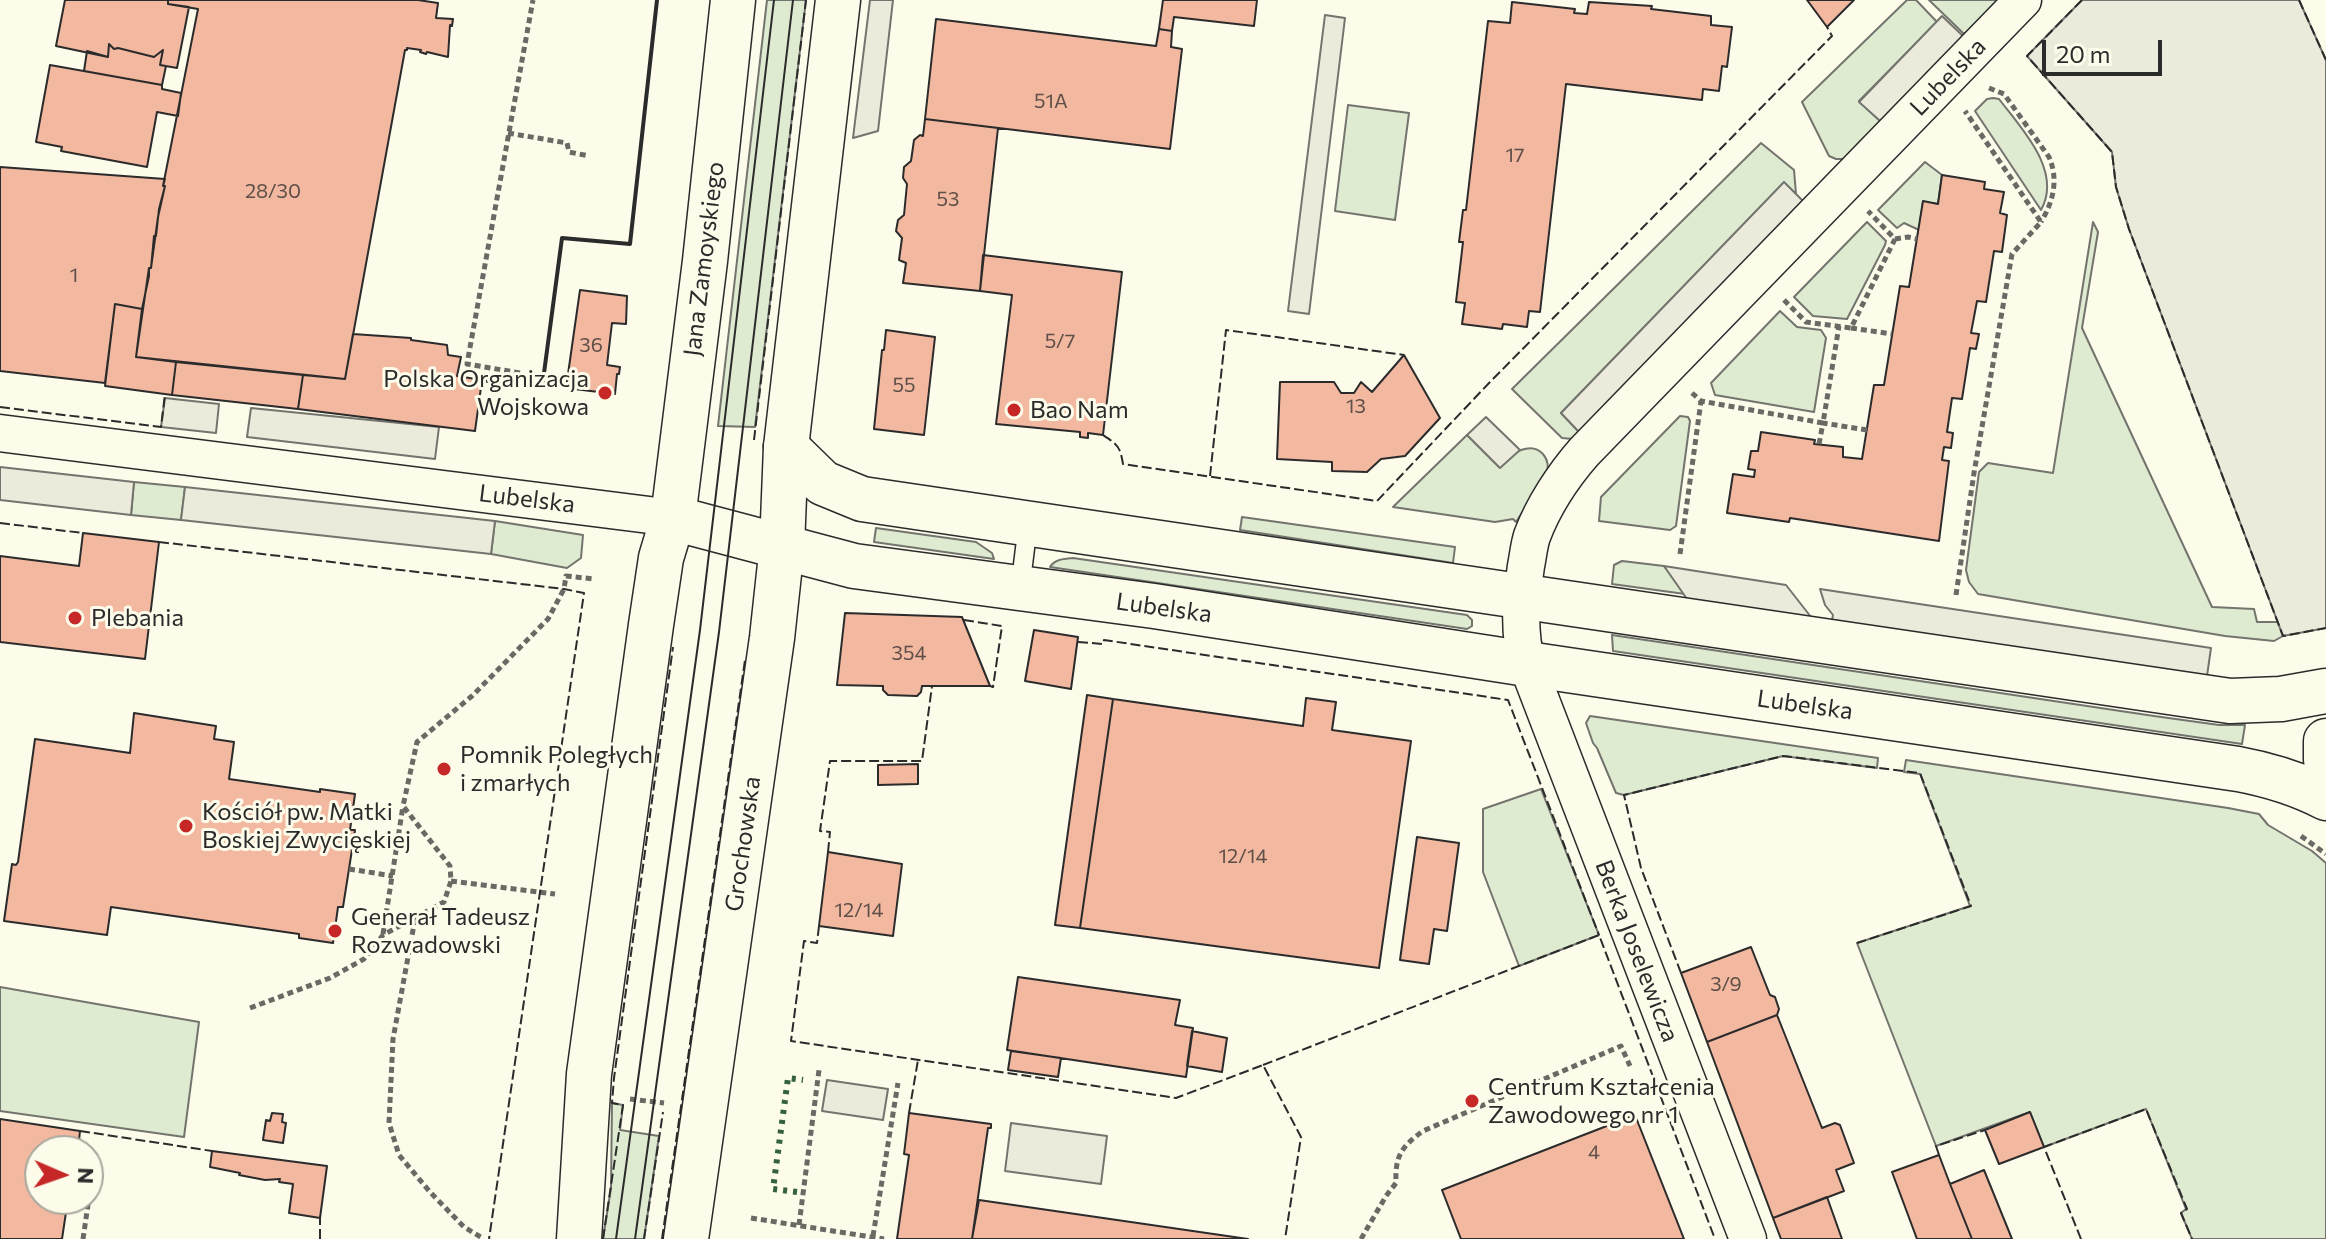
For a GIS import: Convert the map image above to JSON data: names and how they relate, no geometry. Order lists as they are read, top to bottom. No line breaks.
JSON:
{"streets":{"street":["Lubelska","Jana Zamoyskiego","Grochowska","Berka Joselewicza"]},"crossings":[["Lubelska","Jana Zamoyskiego"],["Lubelska","Grochowska"],["Lubelska","Berka Joselewicza"]],"places":["Polska Organizacja Wojskowa","Bao Nam","Plebania","Pomnik Poległych i zmarłych","Kościół pw. Matki Boskiej Zwycięskiej","Generał Tadeusz Rozwadowski","Centrum Kształcenia Zawodowego nr 1"],"house_numbers":["51A","17","28/30","53","1","5/7","36","55","13","354","12/14","12/14","3/9","4"],"scale_bar":"20 m","north":"right"}
